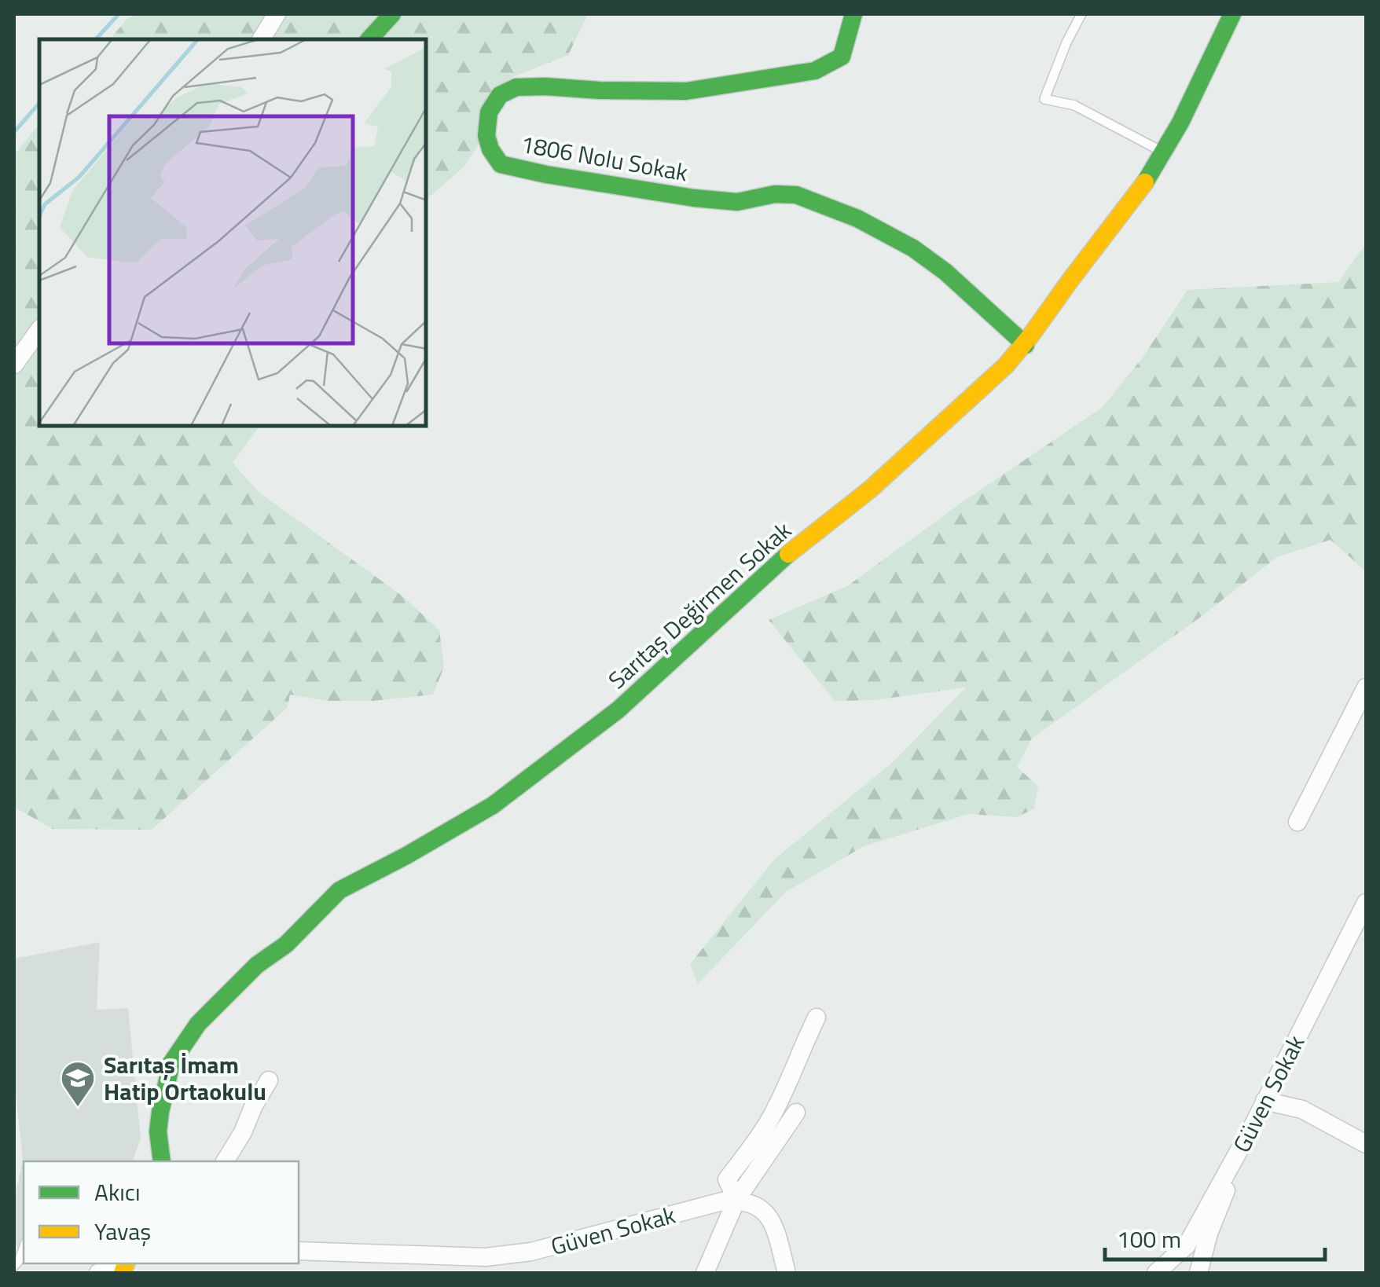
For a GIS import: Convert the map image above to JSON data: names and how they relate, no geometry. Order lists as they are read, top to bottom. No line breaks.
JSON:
{"streets":{"street":["1806 Nolu Sokak","Sarıtaş Değirmen Sokak","Güven Sokak"]},"crossings":[["1806 Nolu Sokak","Sarıtaş Değirmen Sokak"]],"places":{"school or university":["Sarıtaş İmam Hatip Ortaokulu"]},"legend":["Akıcı","Yavaş"],"scale_bar":"100 m"}
